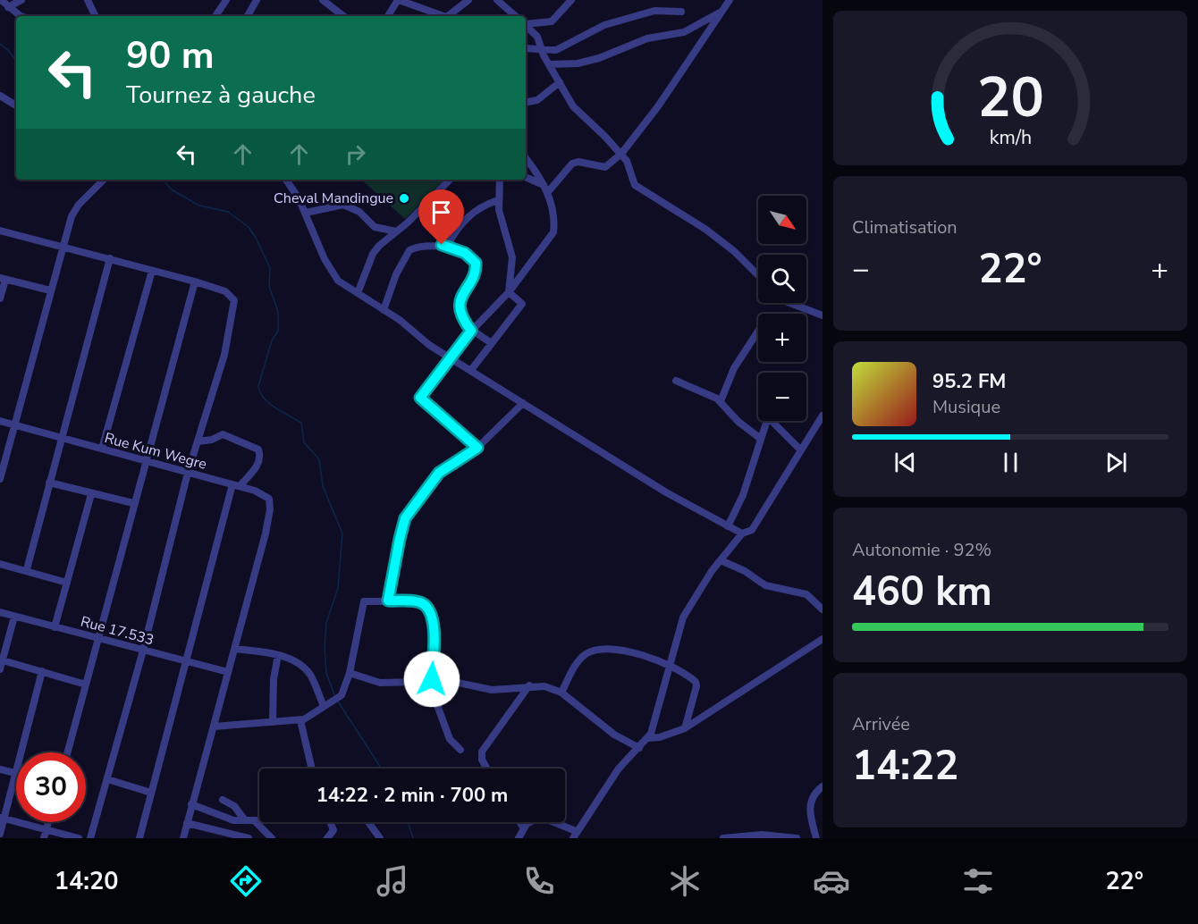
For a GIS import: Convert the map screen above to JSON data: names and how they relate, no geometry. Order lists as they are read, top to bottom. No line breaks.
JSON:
{"streets":{"street":["Rue Kum Wegre","Rue 17.533"]},"places":["Cheval Mandingue"],"north":"bottom right","page":{"turn":["90 m","Tournez à gauche"],"tile":["Climatisation",["Autonomie · 92%","460 km"],["Arrivée","14:22"]],"map_buttons":["+","−"],"heat":["−","22°","+"],"song":["95.2 FM","Musique"],"limit":"30","trip":"14:22 · 2 min · 700 m","tabs":["14:20","22°"],"gauge":["20","km/h"]}}
